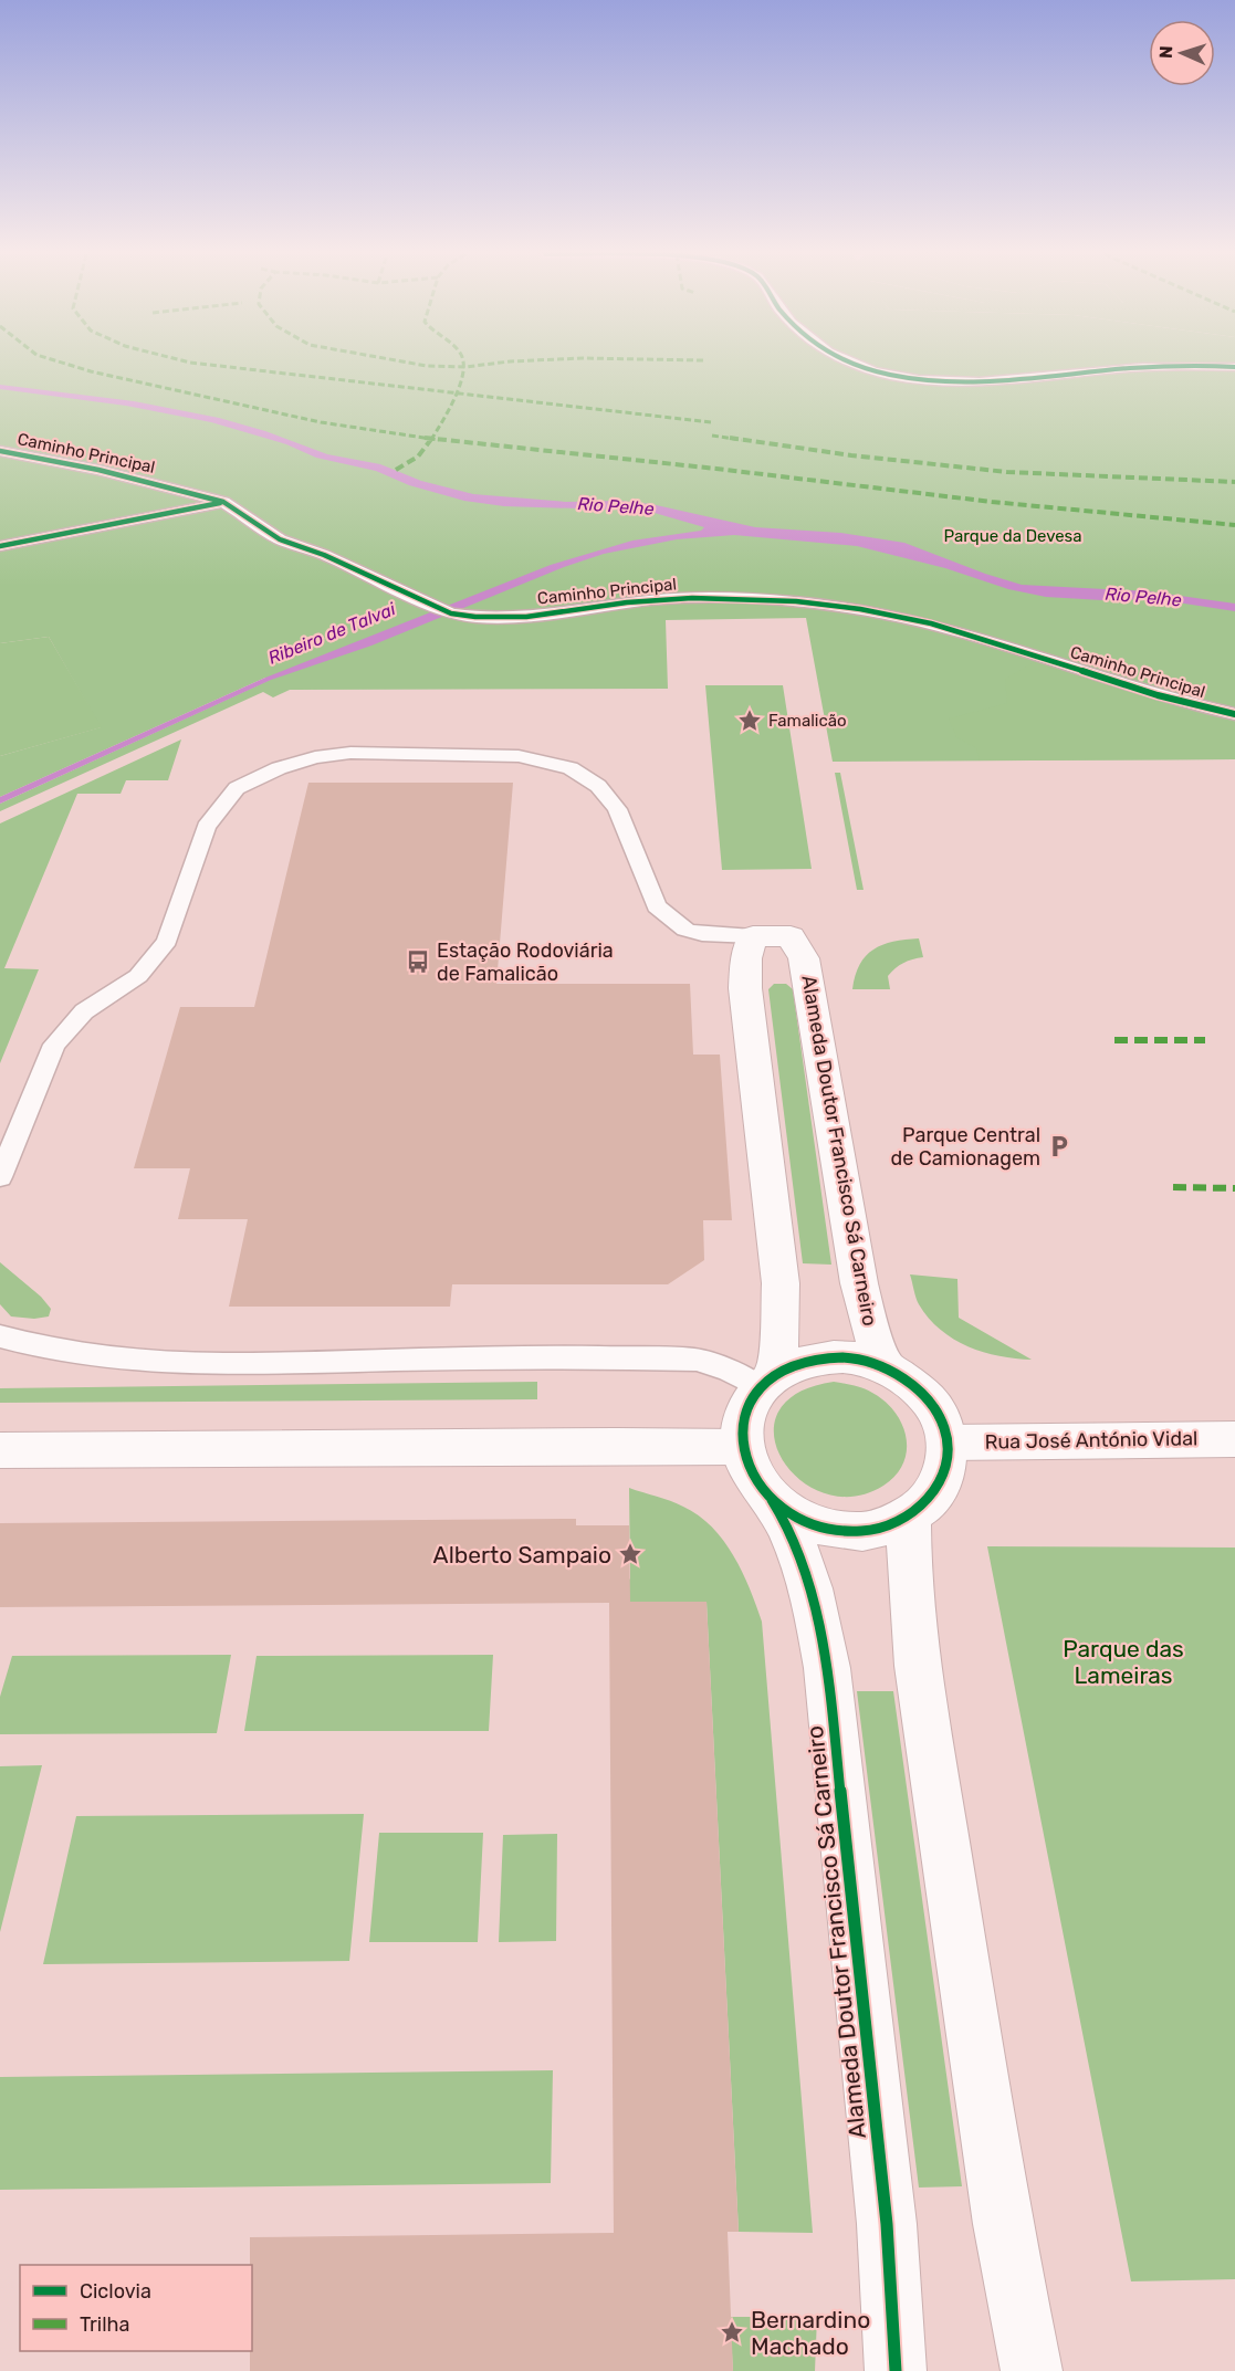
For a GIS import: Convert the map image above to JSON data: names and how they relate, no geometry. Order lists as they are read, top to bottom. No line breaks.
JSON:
{"streets":{"street":["Alameda Doutor Francisco Sá Carneiro","Rua José António Vidal"],"lane":["Caminho Principal"]},"crossings":[["Alameda Doutor Francisco Sá Carneiro","Rua José António Vidal"]],"water":["Rio Pelhe","Ribeiro de Talvai"],"parks":["Parque da Devesa","Parque das Lameiras"],"places":{"place":["Famalicão","Alberto Sampaio","Bernardino Machado"],"bus stop":["Estação Rodoviária de Famalicão"],"parking":["Parque Central de Camionagem"]},"legend":["Ciclovia","Trilha"],"north":"left"}
